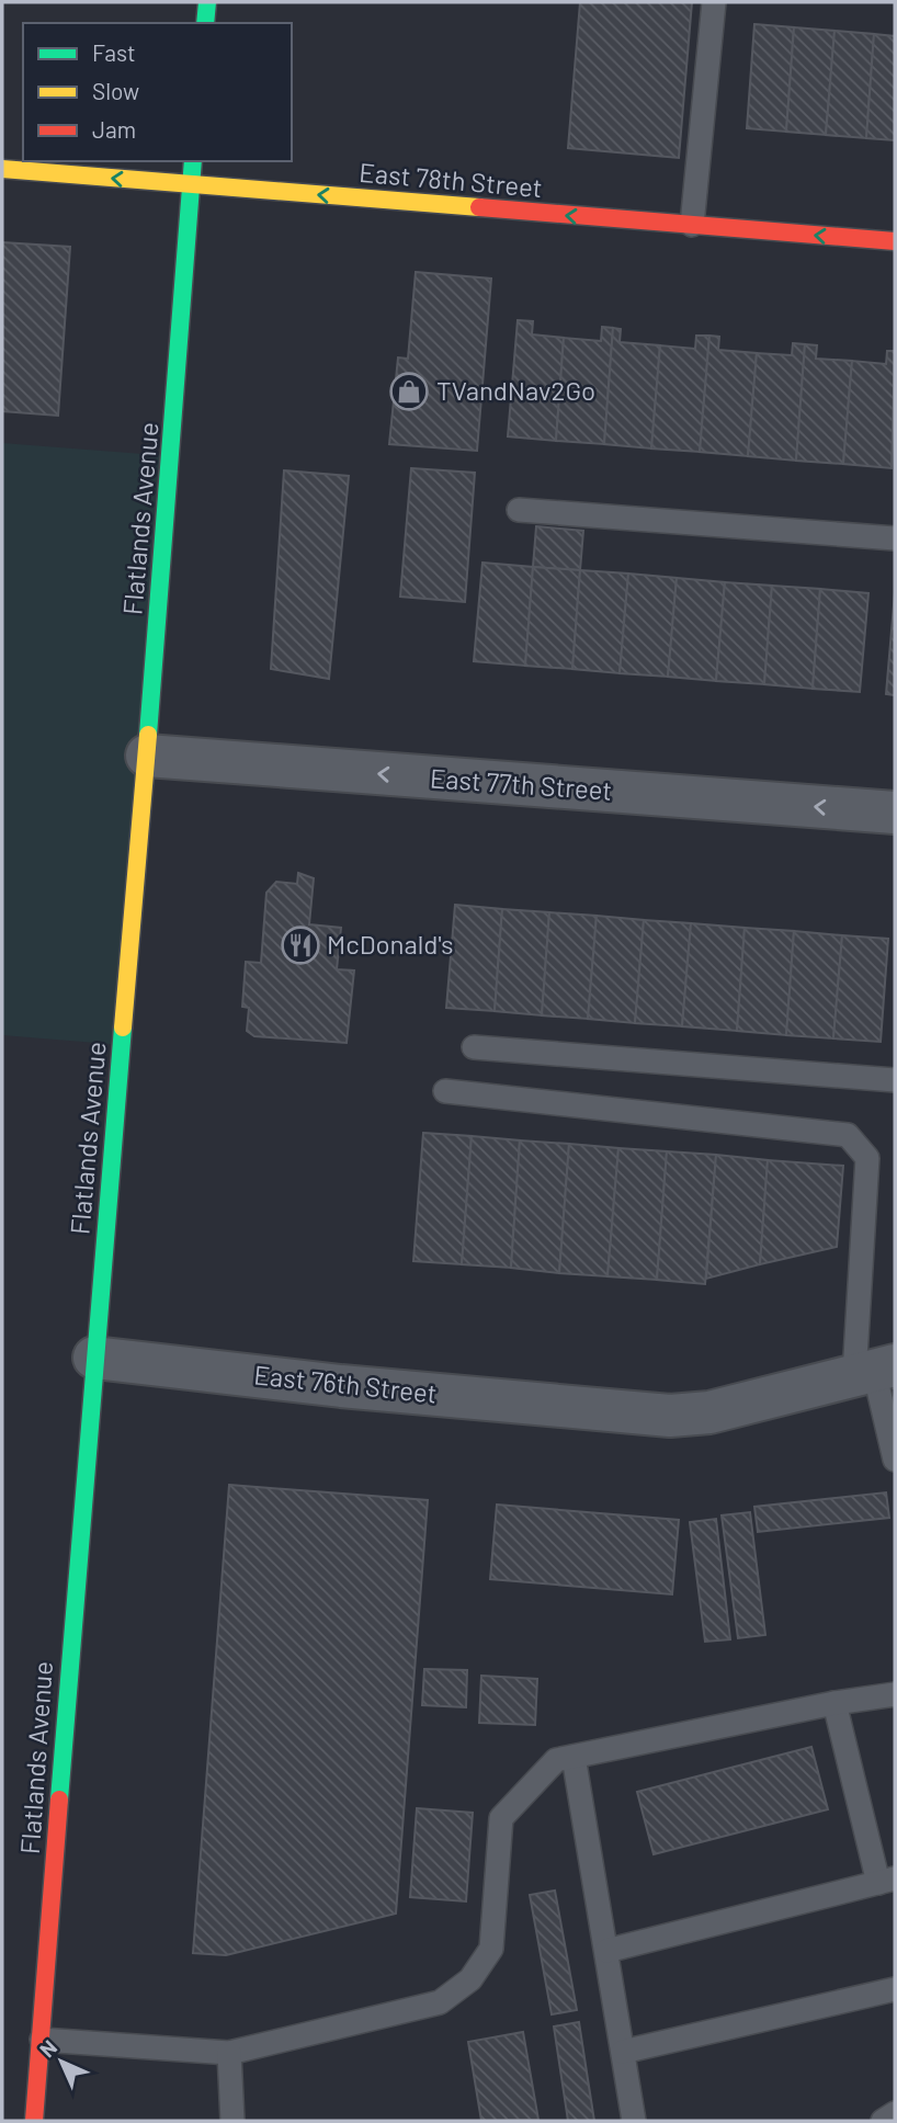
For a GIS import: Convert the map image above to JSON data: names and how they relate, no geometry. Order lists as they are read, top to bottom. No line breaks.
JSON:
{"streets":{"main road":["East 78th Street","Flatlands Avenue"],"street":["East 77th Street","East 76th Street"]},"crossings":[["East 78th Street","Flatlands Avenue"],["Flatlands Avenue","East 77th Street"],["Flatlands Avenue","East 76th Street"]],"one_way":["East 78th Street","East 77th Street"],"places":{"shop":["TVandNav2Go"],"restaurant":["McDonald's"]},"legend":["Fast","Slow","Jam"],"north":"top left"}
